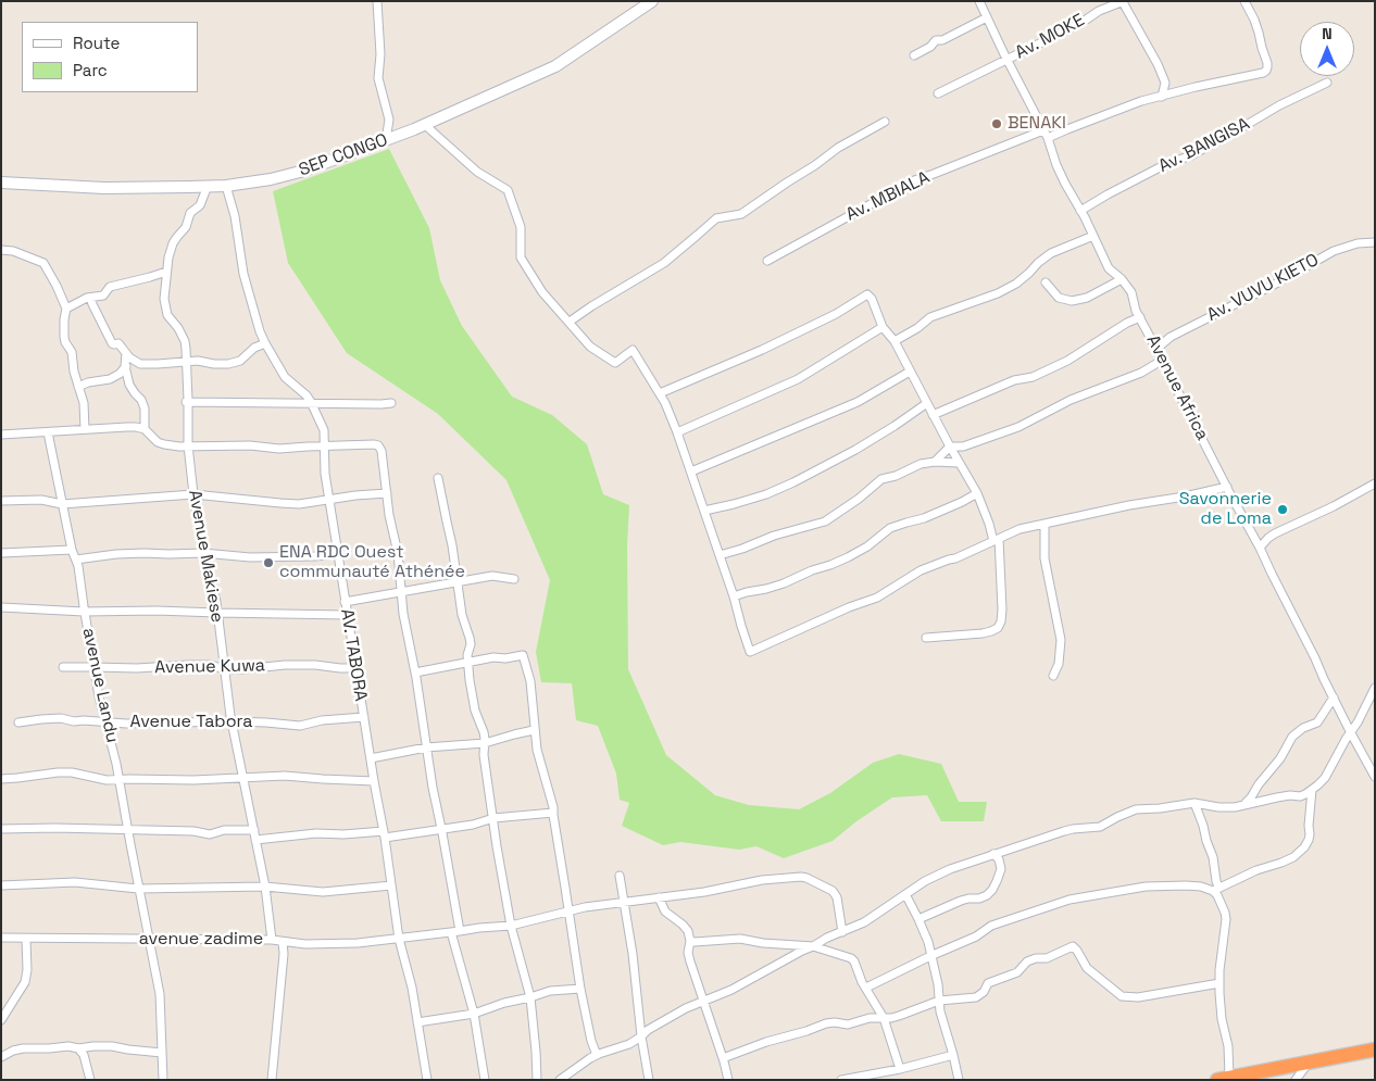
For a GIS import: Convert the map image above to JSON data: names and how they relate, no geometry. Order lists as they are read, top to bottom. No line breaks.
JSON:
{"streets":{"street":["Av. MOKE","Av. BANGISA","SEP CONGO","Av. MBIALA","Av. VUVU KIETO","Avenue Africa","Avenue Makiese","AV. TABORA","Avenue Kuwa","avenue Landu","Avenue Tabora","avenue zadime"]},"crossings":[["Av. MOKE","Avenue Africa"],["Av. BANGISA","Avenue Africa"],["SEP CONGO","Avenue Makiese"],["SEP CONGO","AV. TABORA"],["Av. MBIALA","Avenue Africa"],["Av. VUVU KIETO","Avenue Africa"],["Avenue Makiese","Avenue Kuwa"],["Avenue Makiese","Avenue Tabora"],["Avenue Makiese","avenue zadime"],["AV. TABORA","Avenue Kuwa"],["AV. TABORA","Avenue Tabora"],["AV. TABORA","avenue zadime"],["Avenue Kuwa","avenue Landu"],["avenue Landu","Avenue Tabora"],["avenue Landu","avenue zadime"]],"places":["BENAKI","Savonnerie de Loma","ENA RDC Ouest communauté Athénée"],"legend":["Route","Parc"],"north":"top"}
